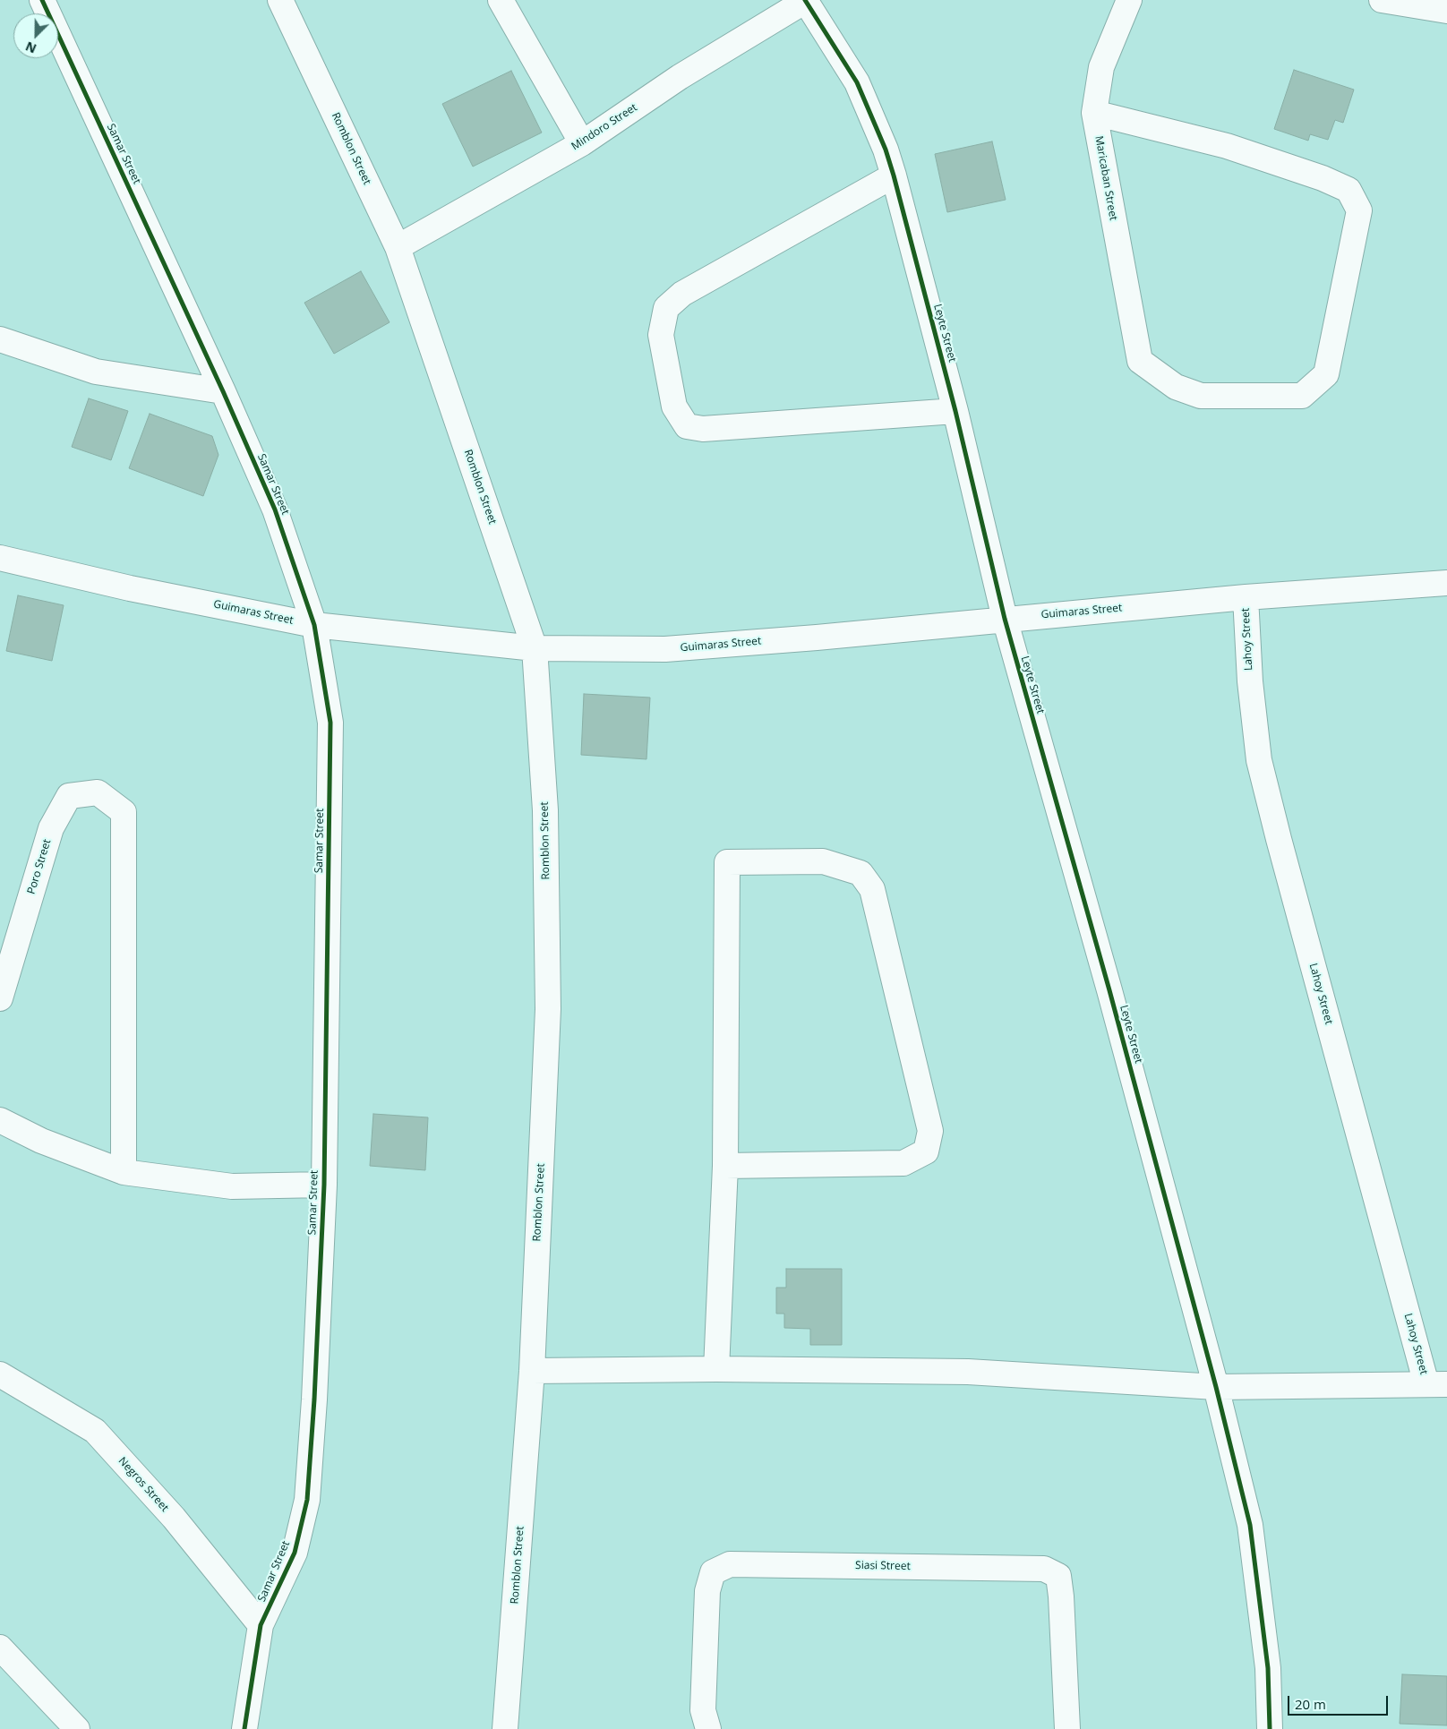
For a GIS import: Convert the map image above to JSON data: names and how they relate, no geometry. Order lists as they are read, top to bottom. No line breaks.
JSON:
{"streets":{"street":["Mindoro Street","Romblon Street","Samar Street","Maricaban Street","Leyte Street","Guimaras Street","Lahoy Street","Poro Street","Negros Street","Siasi Street"]},"crossings":[["Mindoro Street","Romblon Street"],["Mindoro Street","Leyte Street"],["Romblon Street","Guimaras Street"],["Samar Street","Guimaras Street"],["Samar Street","Negros Street"],["Leyte Street","Guimaras Street"],["Guimaras Street","Lahoy Street"]],"scale_bar":"20 m","north":"bottom left"}
